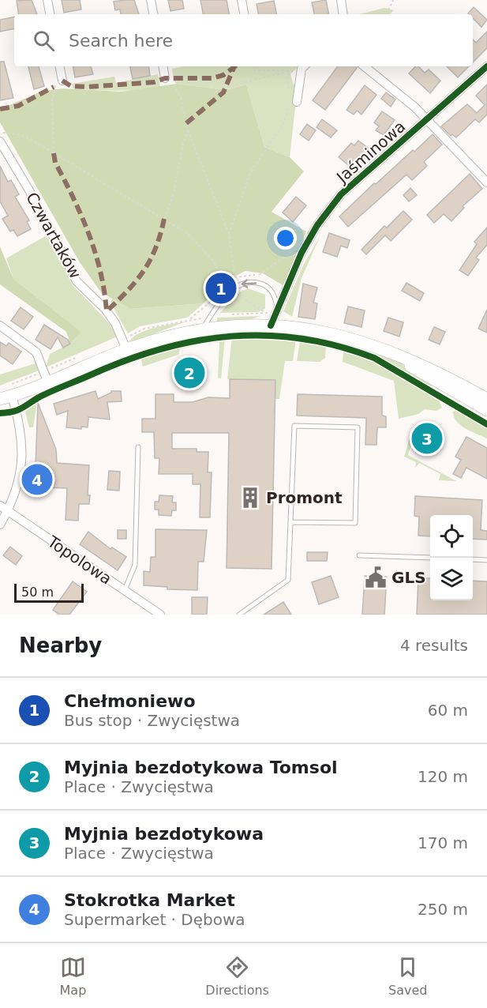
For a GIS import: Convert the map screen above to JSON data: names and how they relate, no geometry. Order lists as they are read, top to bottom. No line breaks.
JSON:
{"streets":{"street":["Jaśminowa","Czwartaków","Topolowa"]},"places":{"building":["Promont"],"public building":["GLS"]},"scale_bar":"50 m","page":{"search":"Search here","pins":["1","2","3","4"],"scale":"50 m","heading":["Nearby","4 results"],"list":[{"mark":"1","name":"Chełmoniewo","note":"Bus stop · Zwycięstwa","value":"60 m"},{"mark":"2","name":"Myjnia bezdotykowa Tomsol","note":"Place · Zwycięstwa","value":"120 m"},{"mark":"3","name":"Myjnia bezdotykowa","note":"Place · Zwycięstwa","value":"170 m"},{"mark":"4","name":"Stokrotka Market","note":"Supermarket · Dębowa","value":"250 m"}],"nav":["Map","Directions","Saved"]}}
